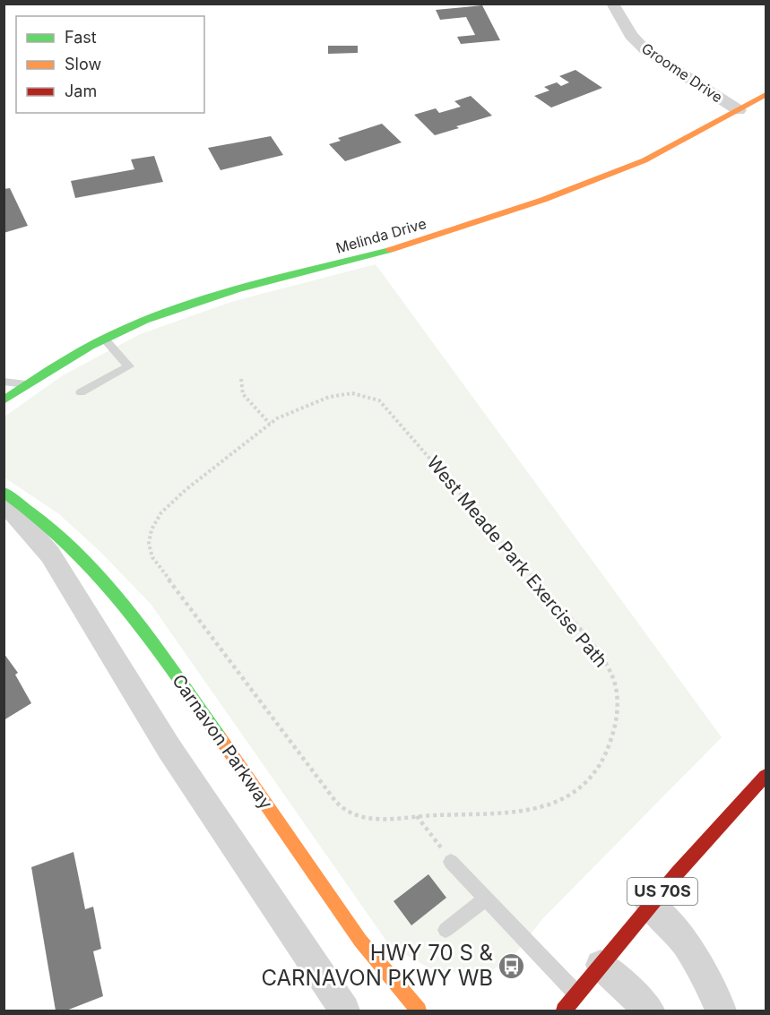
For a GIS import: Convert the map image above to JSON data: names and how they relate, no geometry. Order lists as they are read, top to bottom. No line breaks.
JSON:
{"streets":{"street":["Groome Drive","Melinda Drive","Carnavon Parkway","US 70S"],"path":["West Meade Park Exercise Path"]},"crossings":[["Groome Drive","Melinda Drive"]],"places":{"bus stop":["HWY 70 S & CARNAVON PKWY WB"]},"legend":["Fast","Slow","Jam"]}
